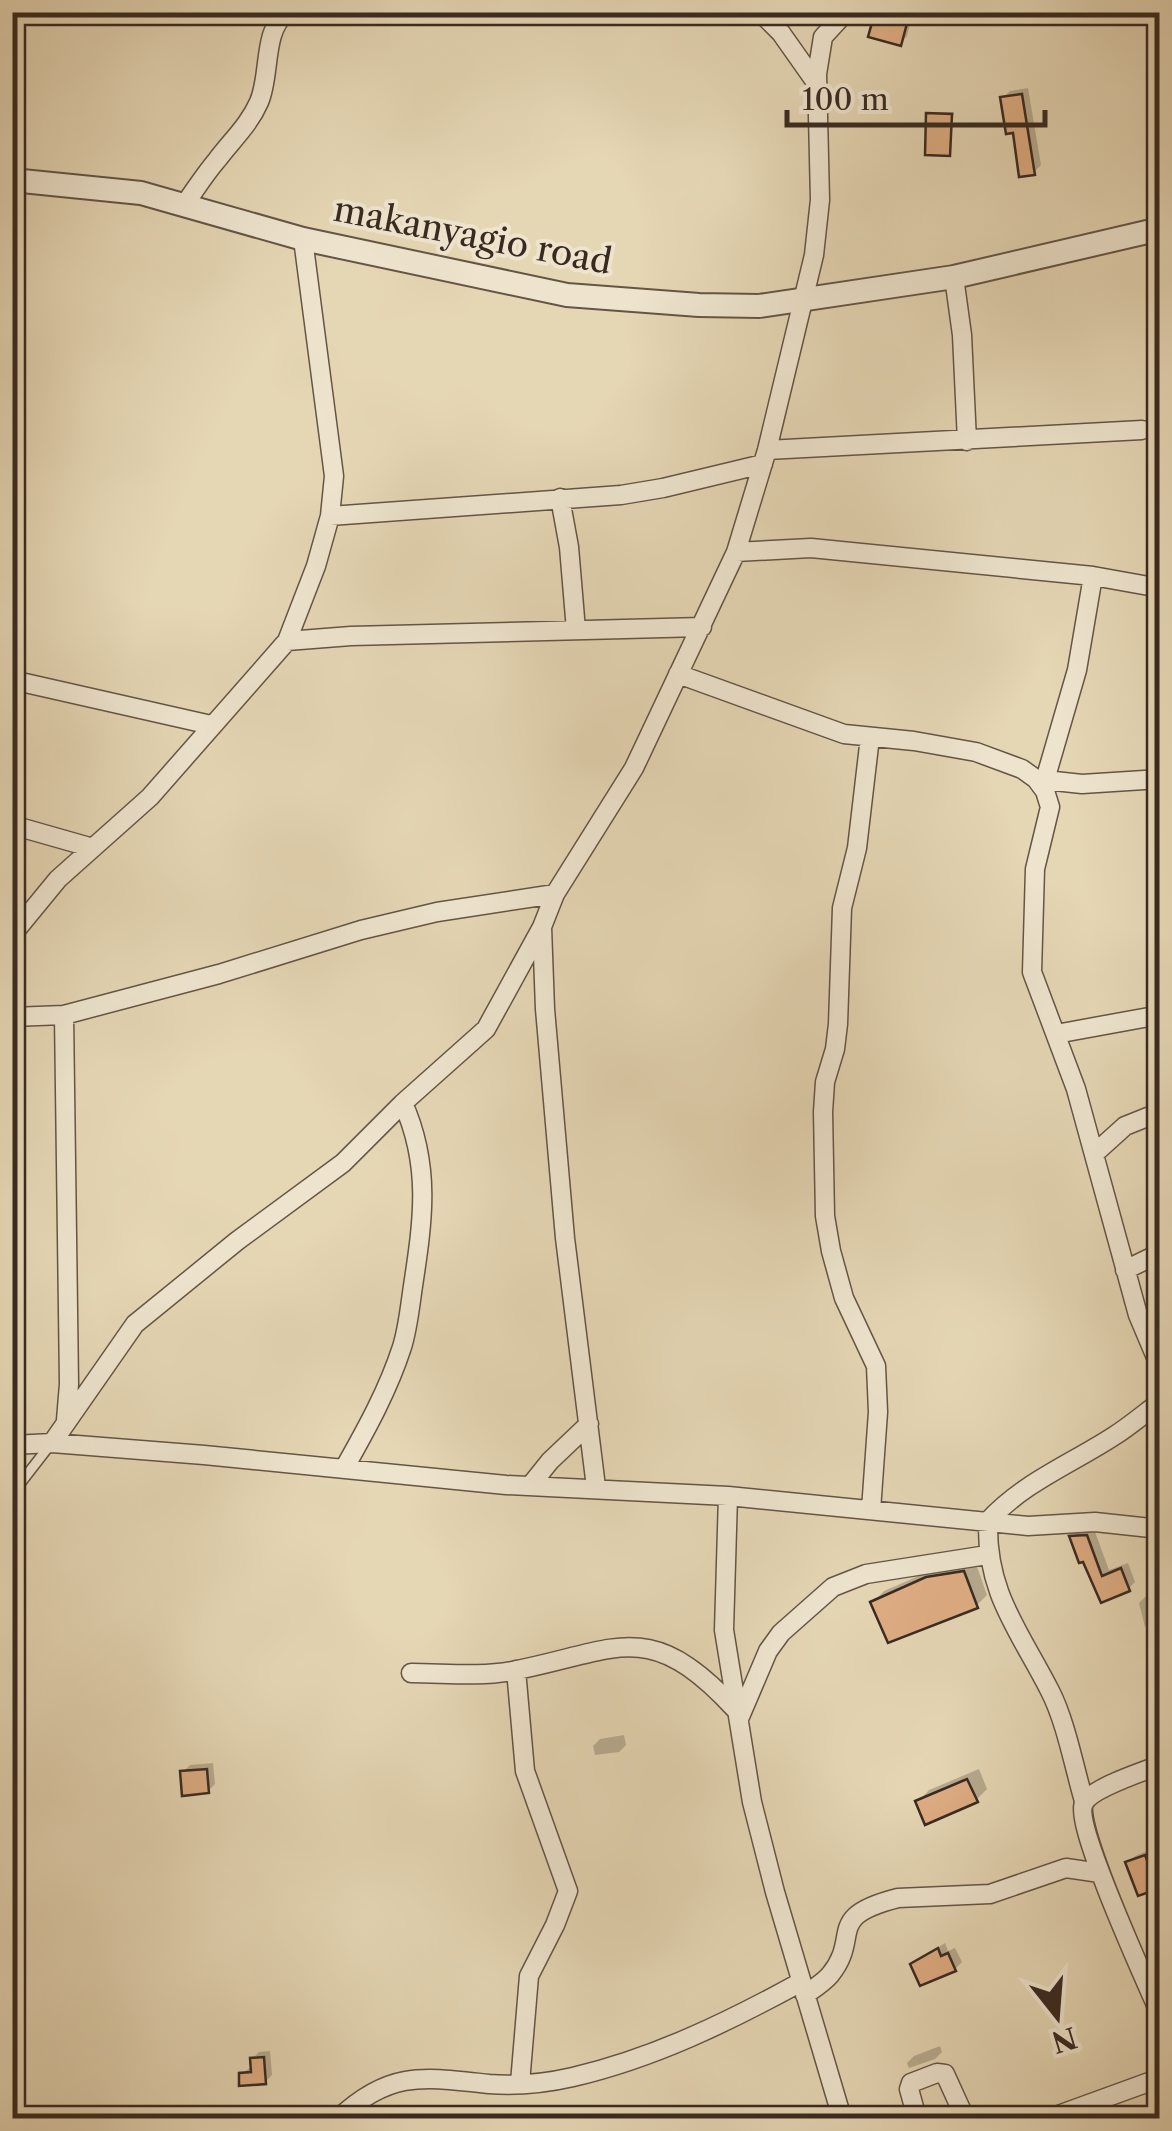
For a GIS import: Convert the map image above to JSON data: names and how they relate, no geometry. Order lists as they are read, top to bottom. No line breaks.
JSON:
{"streets":{"street":["makanyagio road"]},"scale_bar":"100 m","north":"bottom"}
